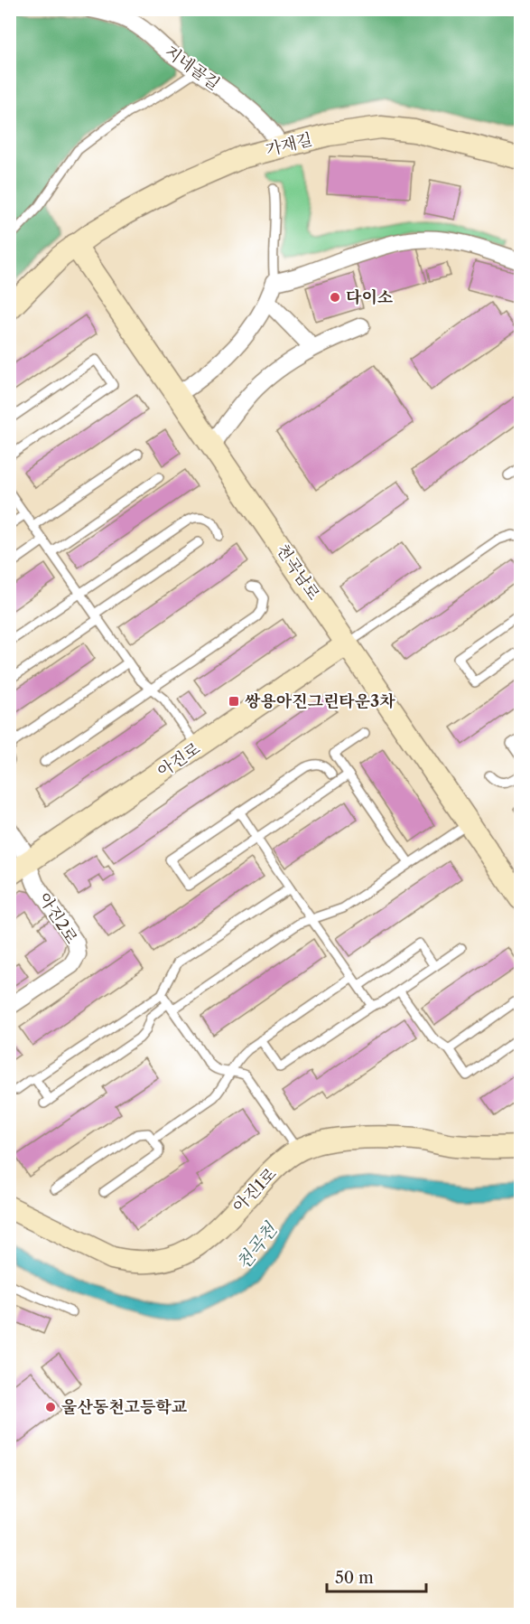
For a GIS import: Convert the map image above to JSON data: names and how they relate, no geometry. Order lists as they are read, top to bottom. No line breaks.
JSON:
{"streets":{"street":["지네골길","가재길","천곡남로","아진로","아진2로","아진1로"]},"crossings":[["지네골길","가재길"],["가재길","천곡남로"],["천곡남로","아진로"],["아진로","아진2로"]],"water":["천곡천"],"places":{"other":["다이소","울산동천고등학교"],"transit":["쌍용아진그린타운3차"]},"scale_bar":"50 m"}
